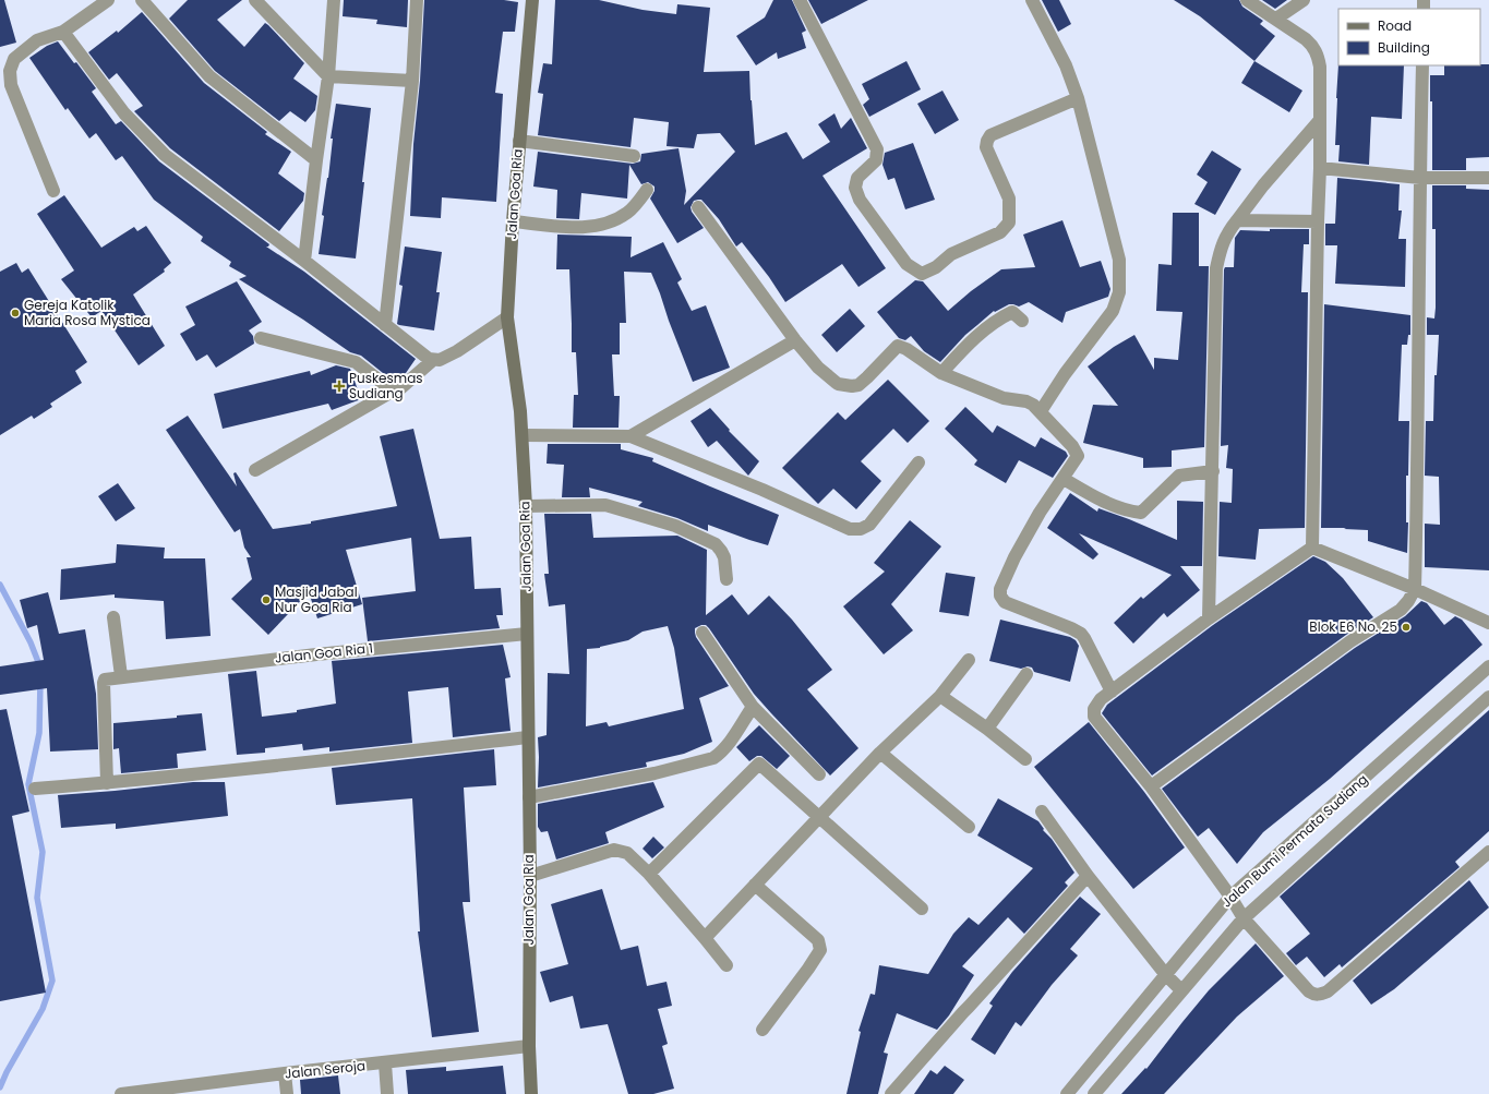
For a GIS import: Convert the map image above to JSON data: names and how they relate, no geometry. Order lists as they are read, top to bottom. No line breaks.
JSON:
{"streets":{"main road":["Jalan Goa Ria"],"street":["Jalan Goa Ria 1","Jalan Bumi Permata Sudiang","Jalan Seroja"]},"crossings":[["Jalan Goa Ria","Jalan Goa Ria 1"],["Jalan Goa Ria","Jalan Seroja"]],"places":{"other":["Gereja Katolik Maria Rosa Mystica","Masjid Jabal Nur Goa Ria","Blok E6 No. 25"],"health":["Puskesmas Sudiang"]},"legend":["Road","Building"]}
